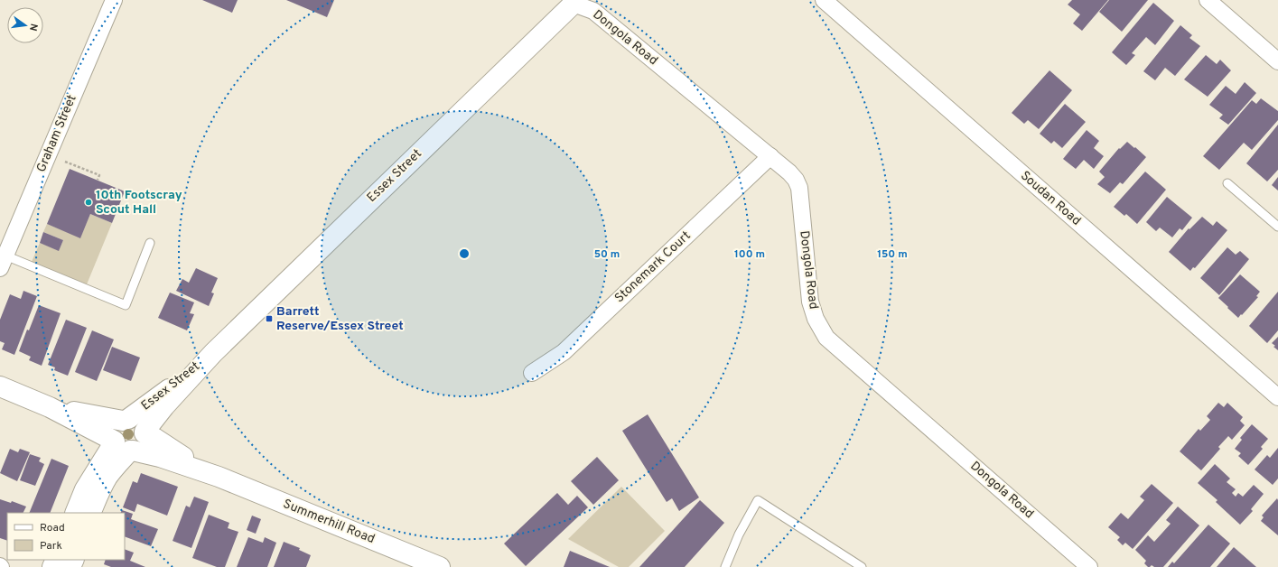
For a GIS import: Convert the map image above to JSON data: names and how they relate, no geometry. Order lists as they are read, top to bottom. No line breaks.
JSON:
{"streets":{"street":["Dongola Road","Graham Street","Essex Street","Soudan Road","Stonemark Court","Summerhill Road"]},"crossings":[["Dongola Road","Essex Street"],["Dongola Road","Stonemark Court"],["Essex Street","Summerhill Road"]],"places":{"other":["10th Footscray Scout Hall"],"transit":["Barrett Reserve/Essex Street"]},"legend":["Road","Park"],"north":"right","rings":["50 m","100 m","150 m"]}
